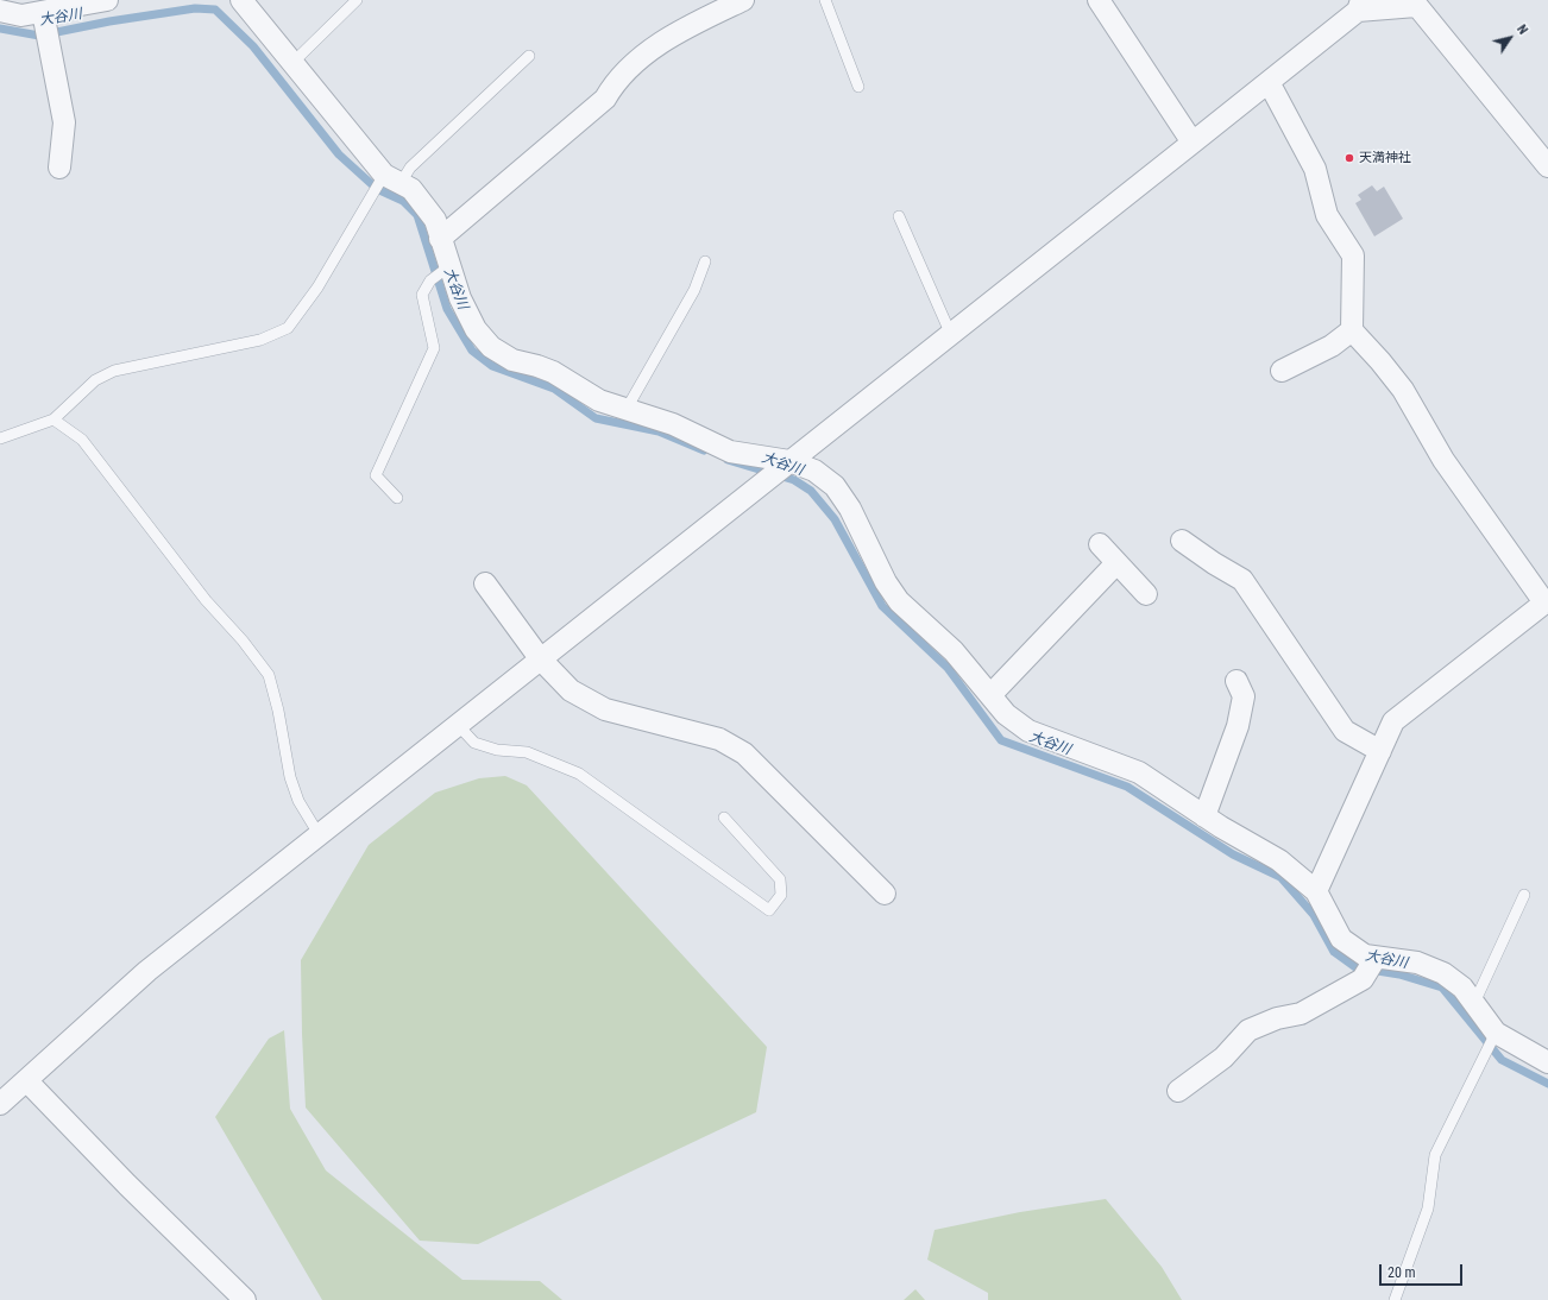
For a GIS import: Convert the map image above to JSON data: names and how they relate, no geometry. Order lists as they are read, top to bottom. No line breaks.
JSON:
{"water":["大谷川"],"places":["天満神社"],"scale_bar":"20 m","north":"top right"}
